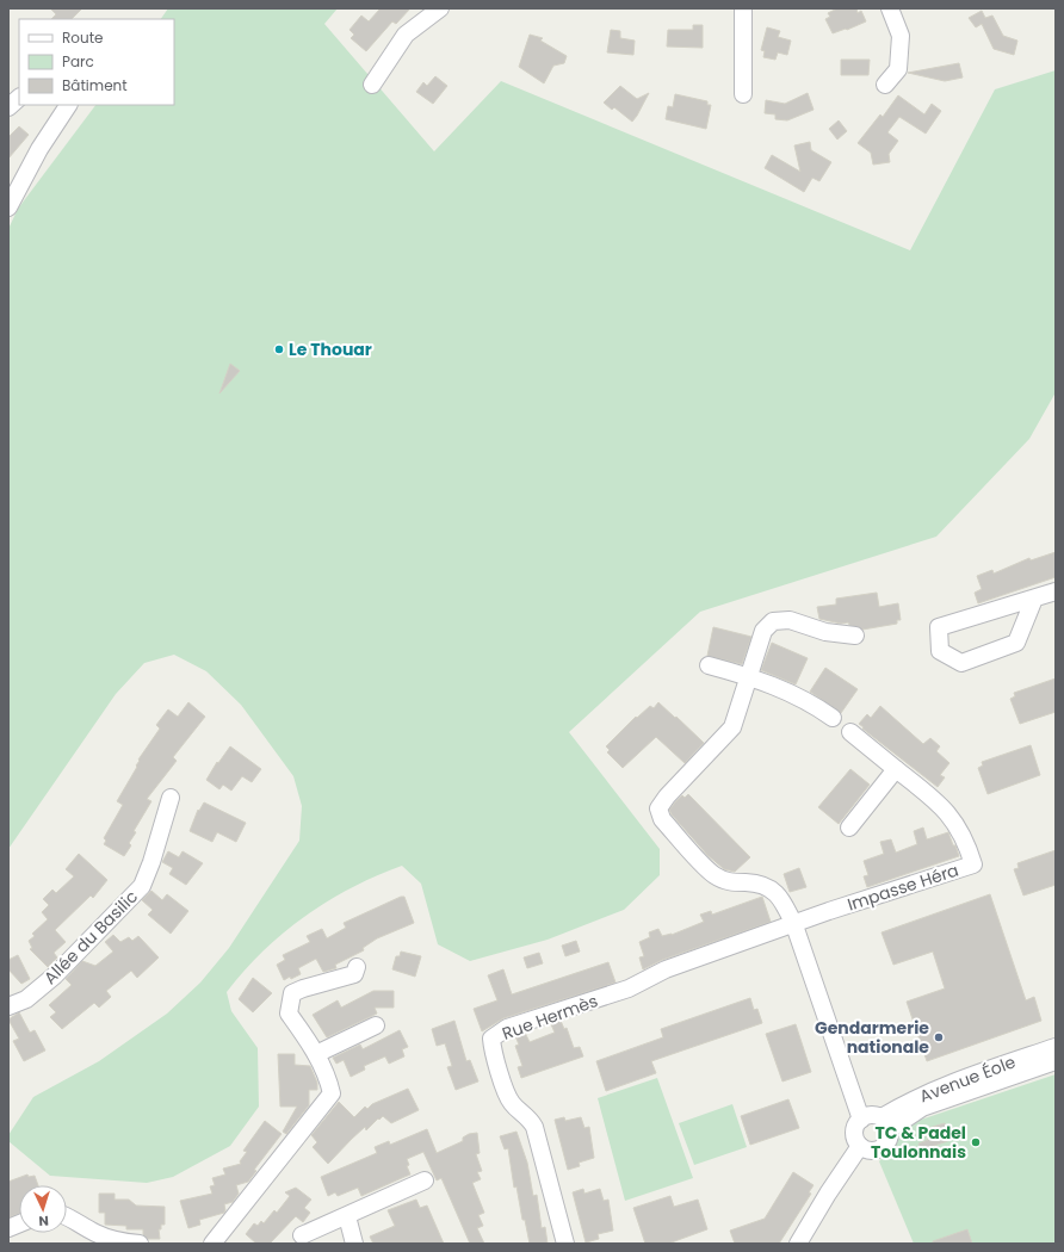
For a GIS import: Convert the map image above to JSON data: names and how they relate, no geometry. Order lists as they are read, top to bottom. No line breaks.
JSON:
{"streets":{"street":["Impasse Héra","Allée du Basilic","Rue Hermès","Avenue Éole"]},"crossings":[["Impasse Héra","Rue Hermès"]],"places":["Le Thouar","Gendarmerie nationale","TC & Padel Toulonnais"],"legend":["Route","Parc","Bâtiment"],"north":"bottom"}
